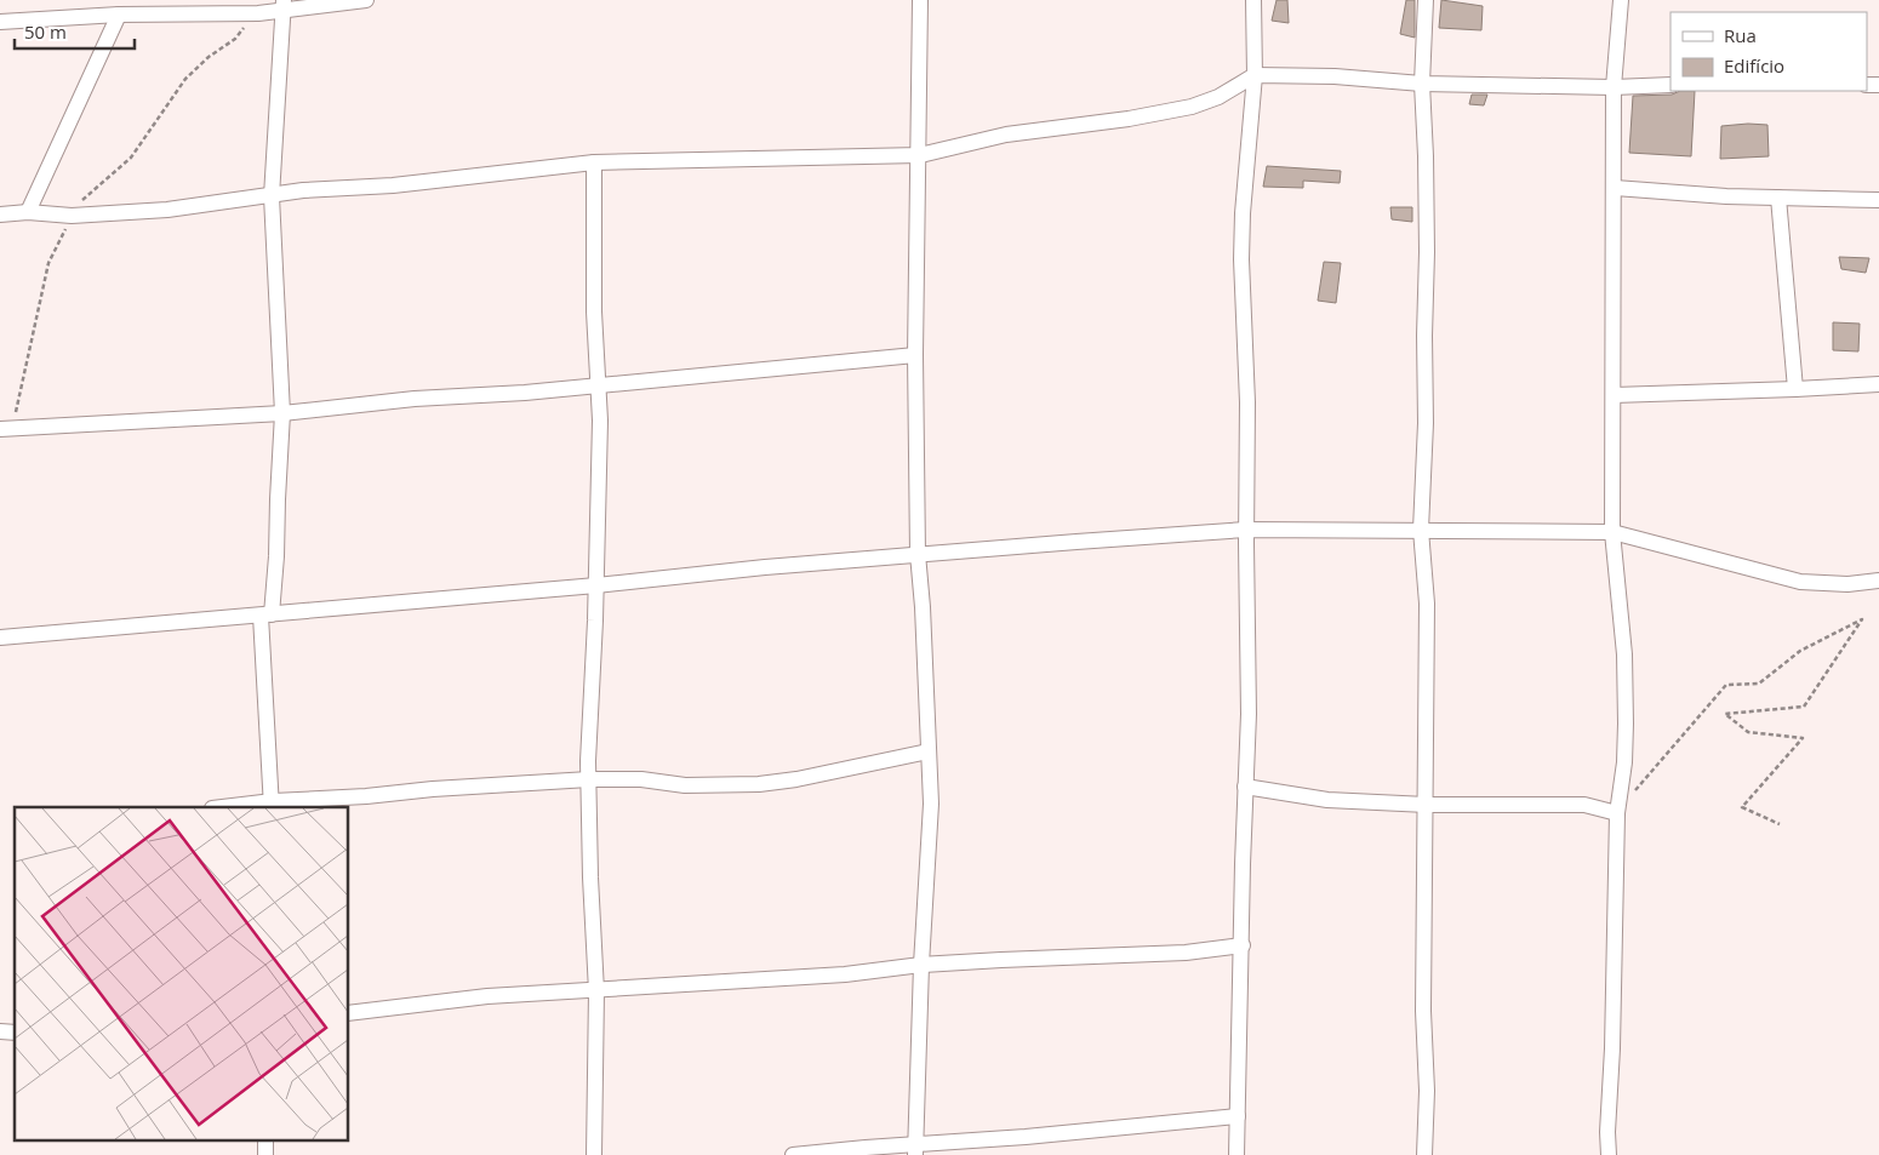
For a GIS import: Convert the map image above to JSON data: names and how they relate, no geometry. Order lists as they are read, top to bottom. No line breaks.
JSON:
{"legend":["Rua","Edifício"],"scale_bar":"50 m"}
